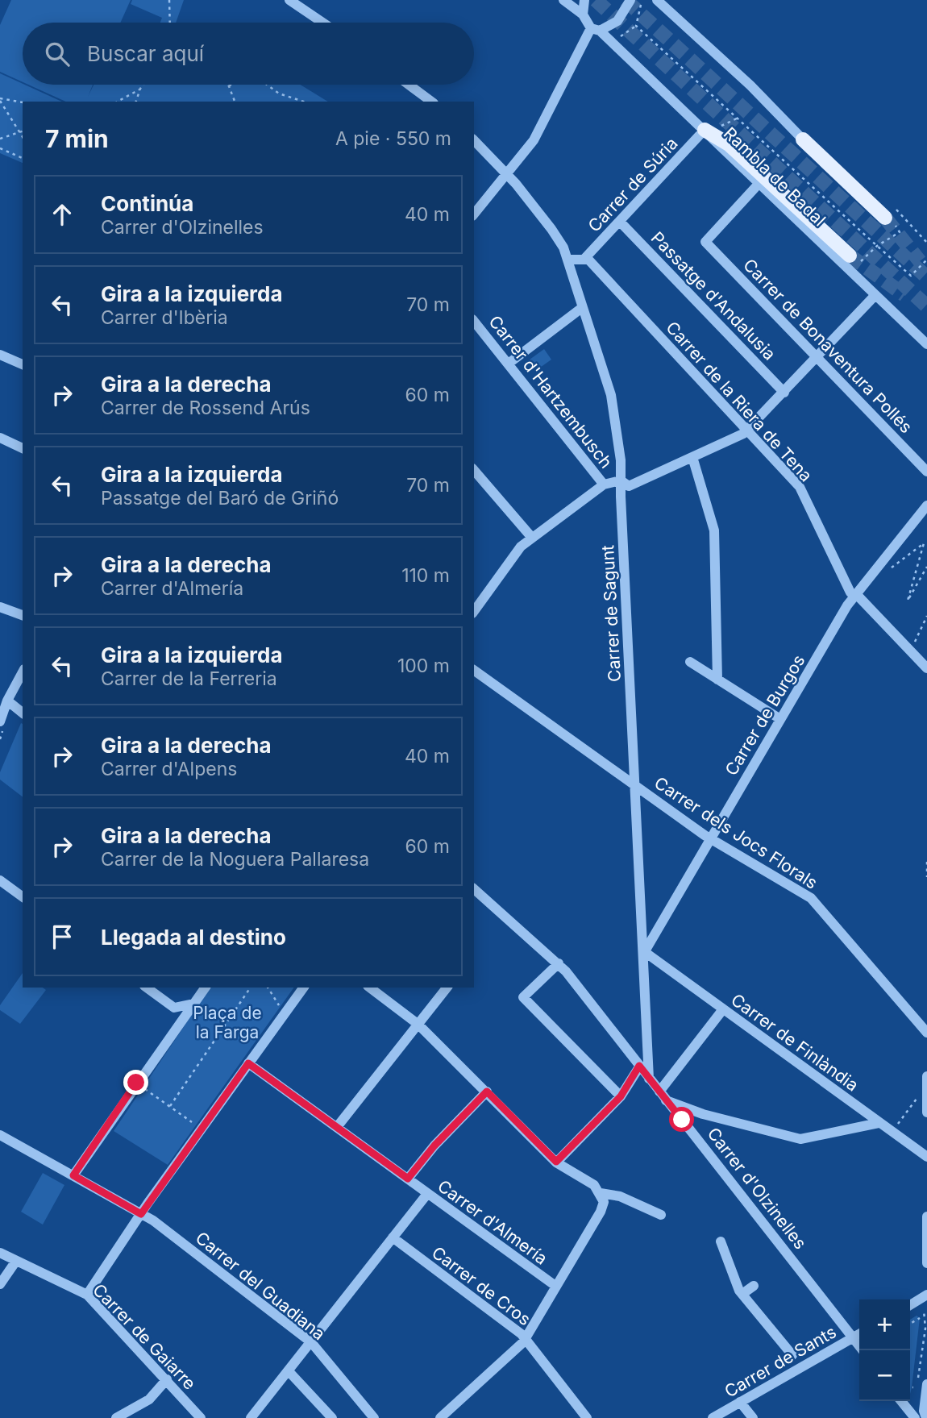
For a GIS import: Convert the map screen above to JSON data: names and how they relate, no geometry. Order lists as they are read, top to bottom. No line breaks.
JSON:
{"streets":{"street":["Rambla de Badal","Carrer de Súria","Passatge d'Andalusia","Carrer de Bonaventura Pollés","Carrer d'Hartzembusch","Carrer de la Riera de Tena","Carrer de Sagunt","Carrer de Burgos","Carrer dels Jocs Florals","Carrer de Finlàndia","Carrer d'Olzinelles","Carrer d'Almería","Carrer del Guadiana","Carrer de Cros","Carrer de Gaiarre","Carrer de Sants"]},"crossings":[["Rambla de Badal","Carrer de Súria"],["Rambla de Badal","Carrer de Bonaventura Pollés"],["Carrer de Súria","Passatge d'Andalusia"],["Carrer de Súria","Carrer de la Riera de Tena"],["Carrer de la Riera de Tena","Carrer de Burgos"],["Carrer de Sagunt","Carrer de Burgos"],["Carrer de Sagunt","Carrer dels Jocs Florals"],["Carrer de Sagunt","Carrer de Finlàndia"],["Carrer de Sagunt","Carrer d'Olzinelles"],["Carrer de Burgos","Carrer dels Jocs Florals"],["Carrer de Burgos","Carrer de Finlàndia"],["Carrer d'Olzinelles","Carrer de Sants"]],"parks":["Plaça de la Farga"],"page":{"search":"Buscar aquí","heading":["7 min","A pie · 550 m"],"list":[["Continúa","Carrer d'Olzinelles","40 m"],["Gira a la izquierda","Carrer d'Ibèria","70 m"],["Gira a la derecha","Carrer de Rossend Arús","60 m"],["Gira a la izquierda","Passatge del Baró de Griñó","70 m"],["Gira a la derecha","Carrer d'Almería","110 m"],["Gira a la izquierda","Carrer de la Ferreria","100 m"],["Gira a la derecha","Carrer d'Alpens","40 m"],["Gira a la derecha","Carrer de la Noguera Pallaresa","60 m"],"Llegada al destino"],"map_buttons":["+","−"]}}
